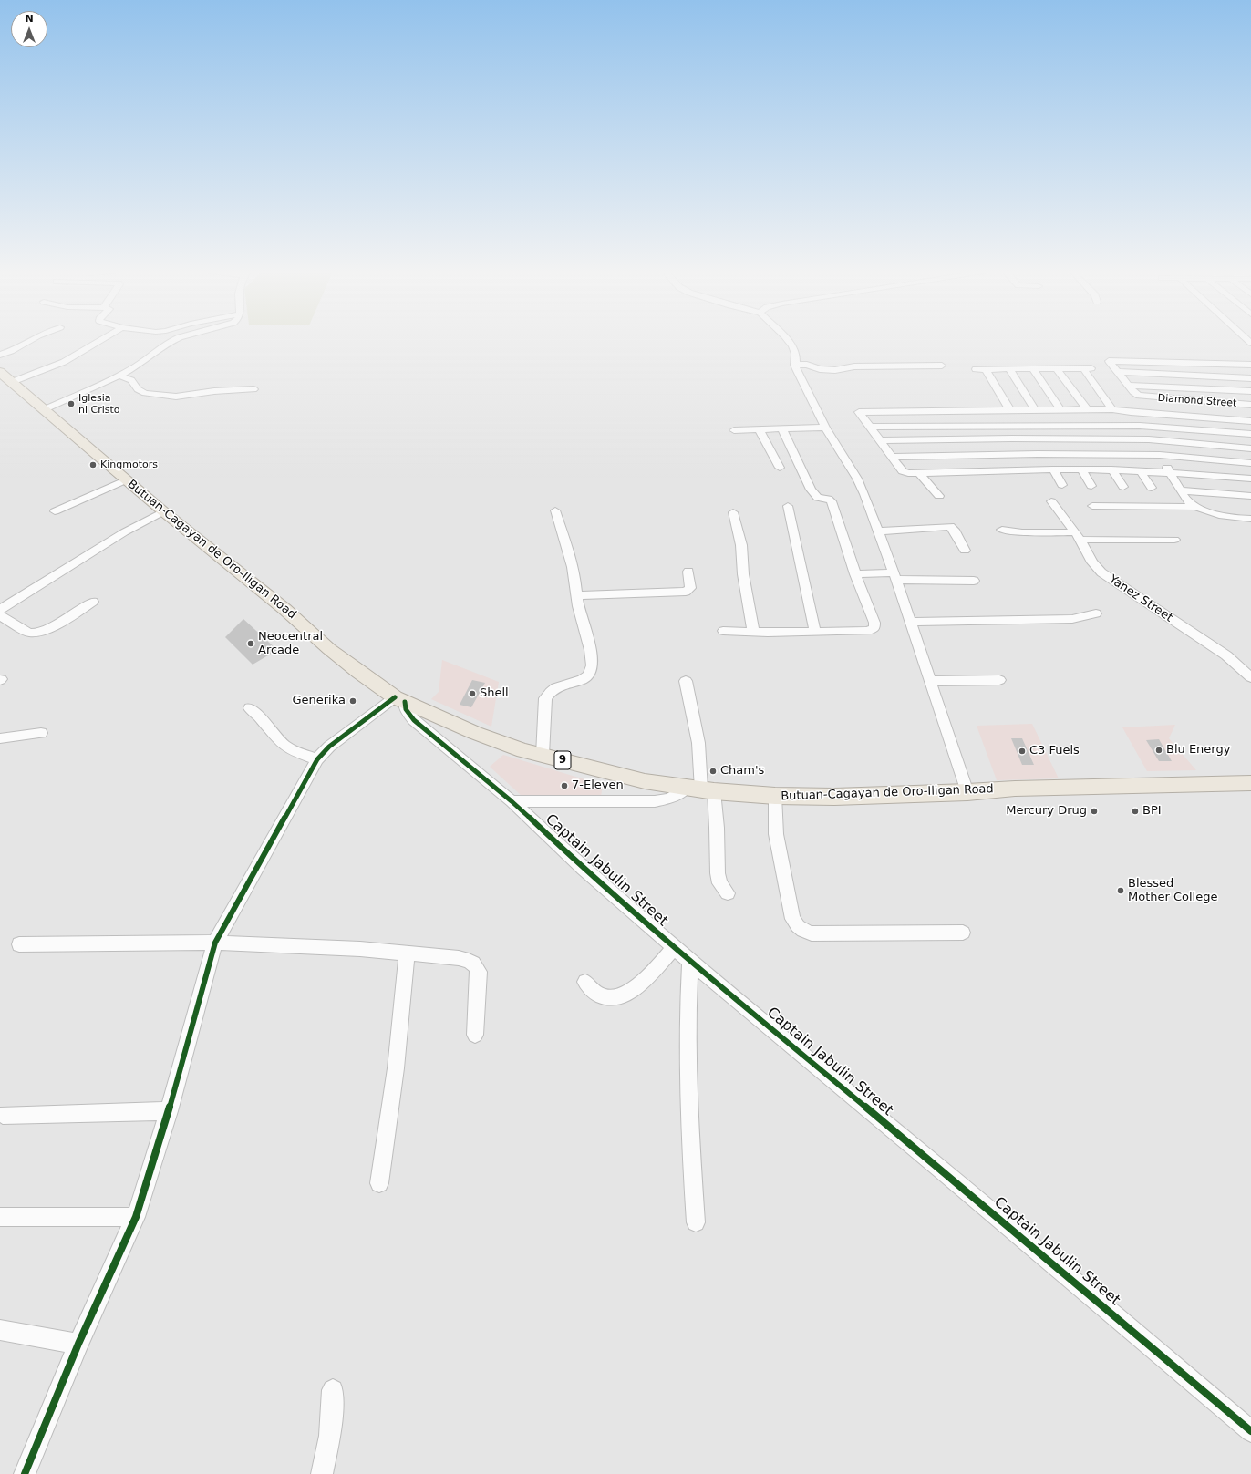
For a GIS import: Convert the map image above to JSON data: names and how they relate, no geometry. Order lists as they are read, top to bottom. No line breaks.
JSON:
{"streets":{"highway":["Butuan-Cagayan de Oro-Iligan Road","9"],"street":["Diamond Street","Yanez Street","Captain Jabulin Street"]},"crossings":[["Butuan-Cagayan de Oro-Iligan Road","Captain Jabulin Street"]],"places":["Iglesia ni Cristo","Kingmotors","Neocentral Arcade","Shell","Generika","Blu Energy","C3 Fuels","Cham's","7-Eleven","Mercury Drug","BPI","Blessed Mother College"],"north":"top"}
